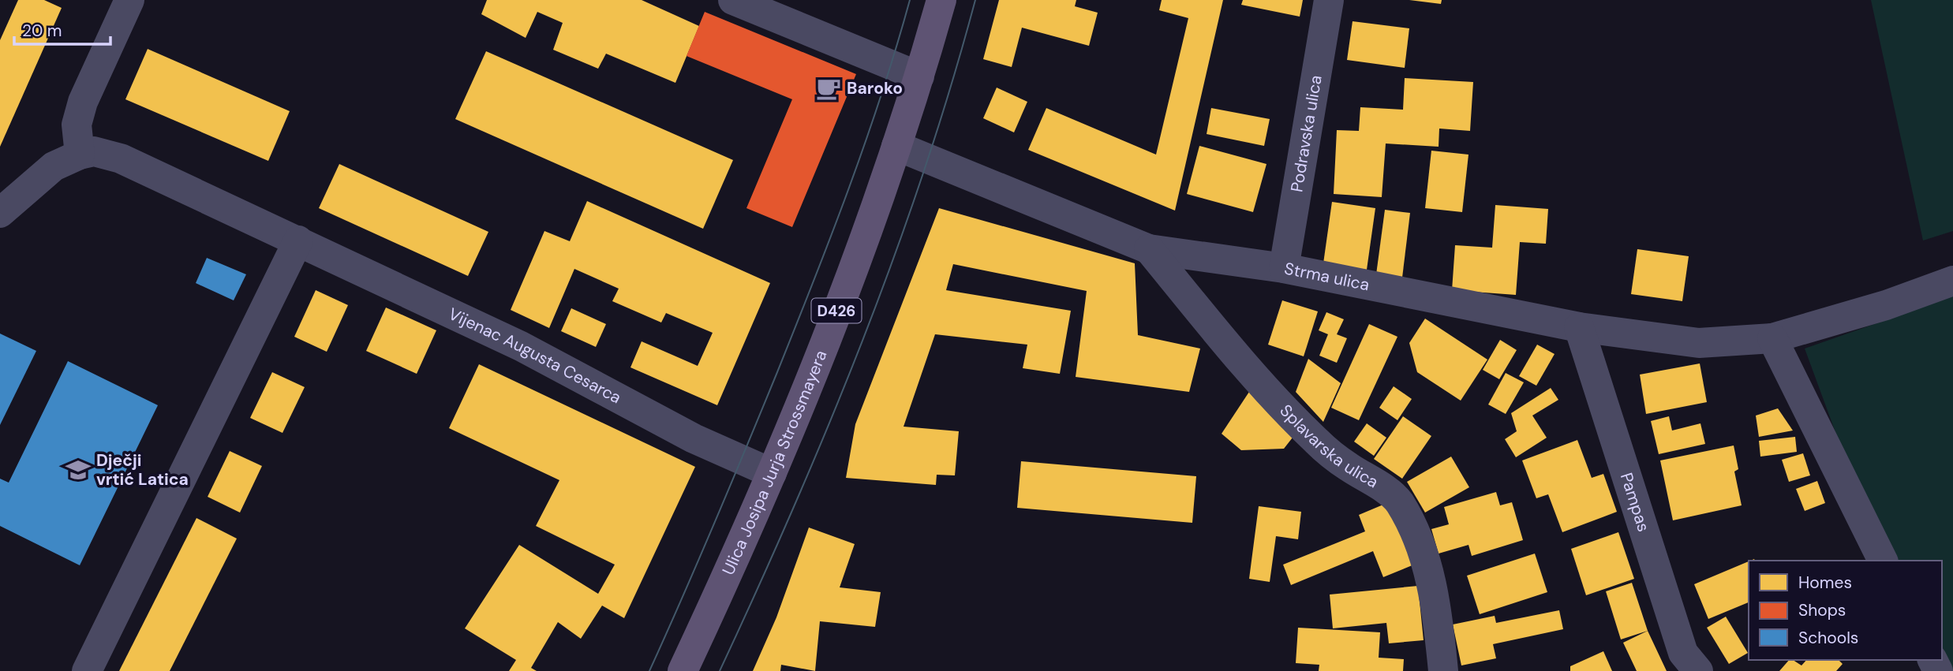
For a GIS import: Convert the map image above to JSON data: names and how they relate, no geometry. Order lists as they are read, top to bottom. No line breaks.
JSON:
{"streets":{"main road":["D426","Ulica Josipa Jurja Strossmayera"],"street":["Podravska ulica","Strma ulica","Vijenac Augusta Cesarca","Splavarska ulica","Pampas"]},"crossings":[["Podravska ulica","Strma ulica"],["Strma ulica","Splavarska ulica"],["Strma ulica","Ulica Josipa Jurja Strossmayera"],["Strma ulica","Pampas"],["Vijenac Augusta Cesarca","Ulica Josipa Jurja Strossmayera"]],"places":{"cafe":["Baroko"],"school or university":["Dječji vrtić Latica"]},"legend":["Homes","Shops","Schools"],"scale_bar":"20 m"}
